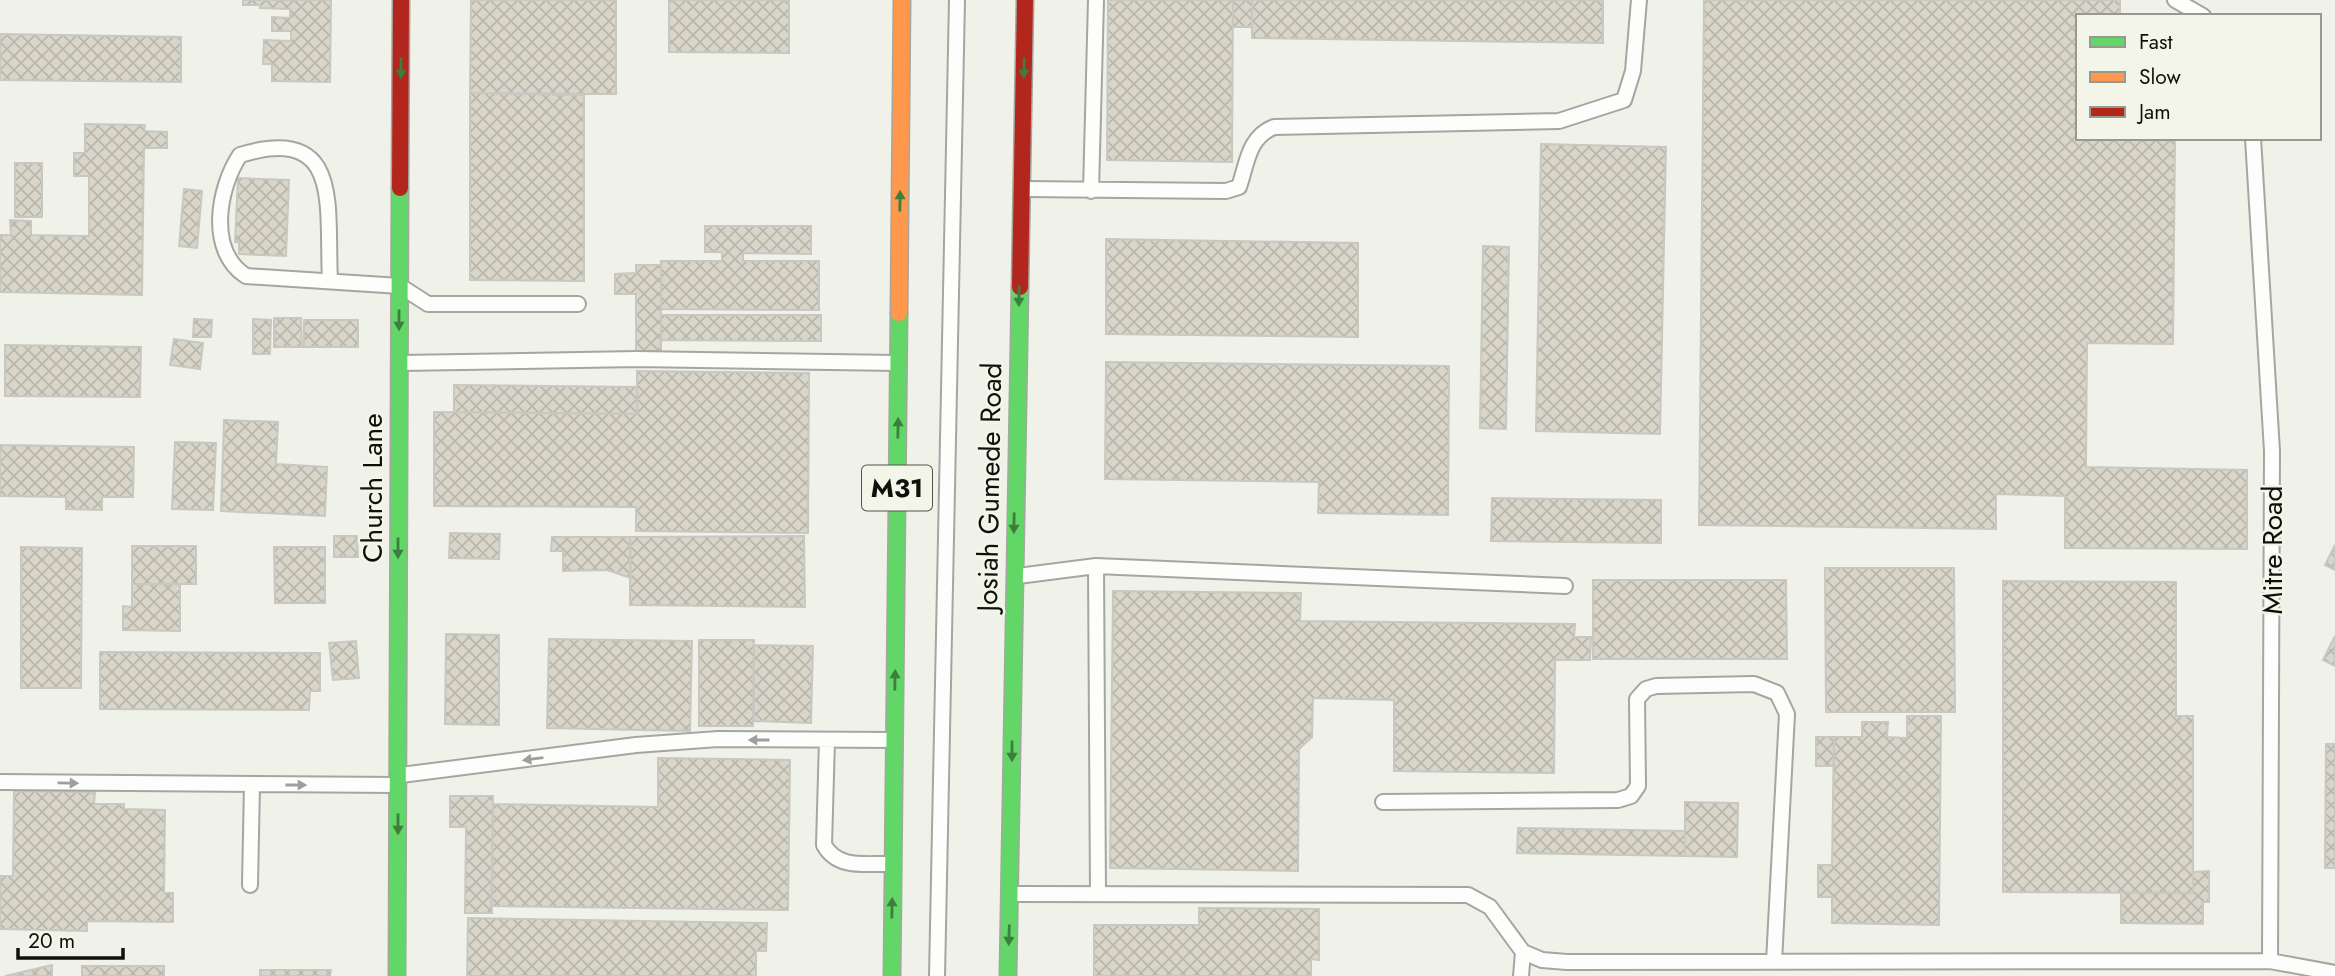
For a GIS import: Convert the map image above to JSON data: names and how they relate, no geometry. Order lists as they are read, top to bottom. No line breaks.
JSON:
{"streets":{"main road":["Josiah Gumede Road","Church Lane","M31"],"lane":["Mitre Road"]},"one_way":["Church Lane"],"legend":["Fast","Slow","Jam"],"scale_bar":"20 m"}
